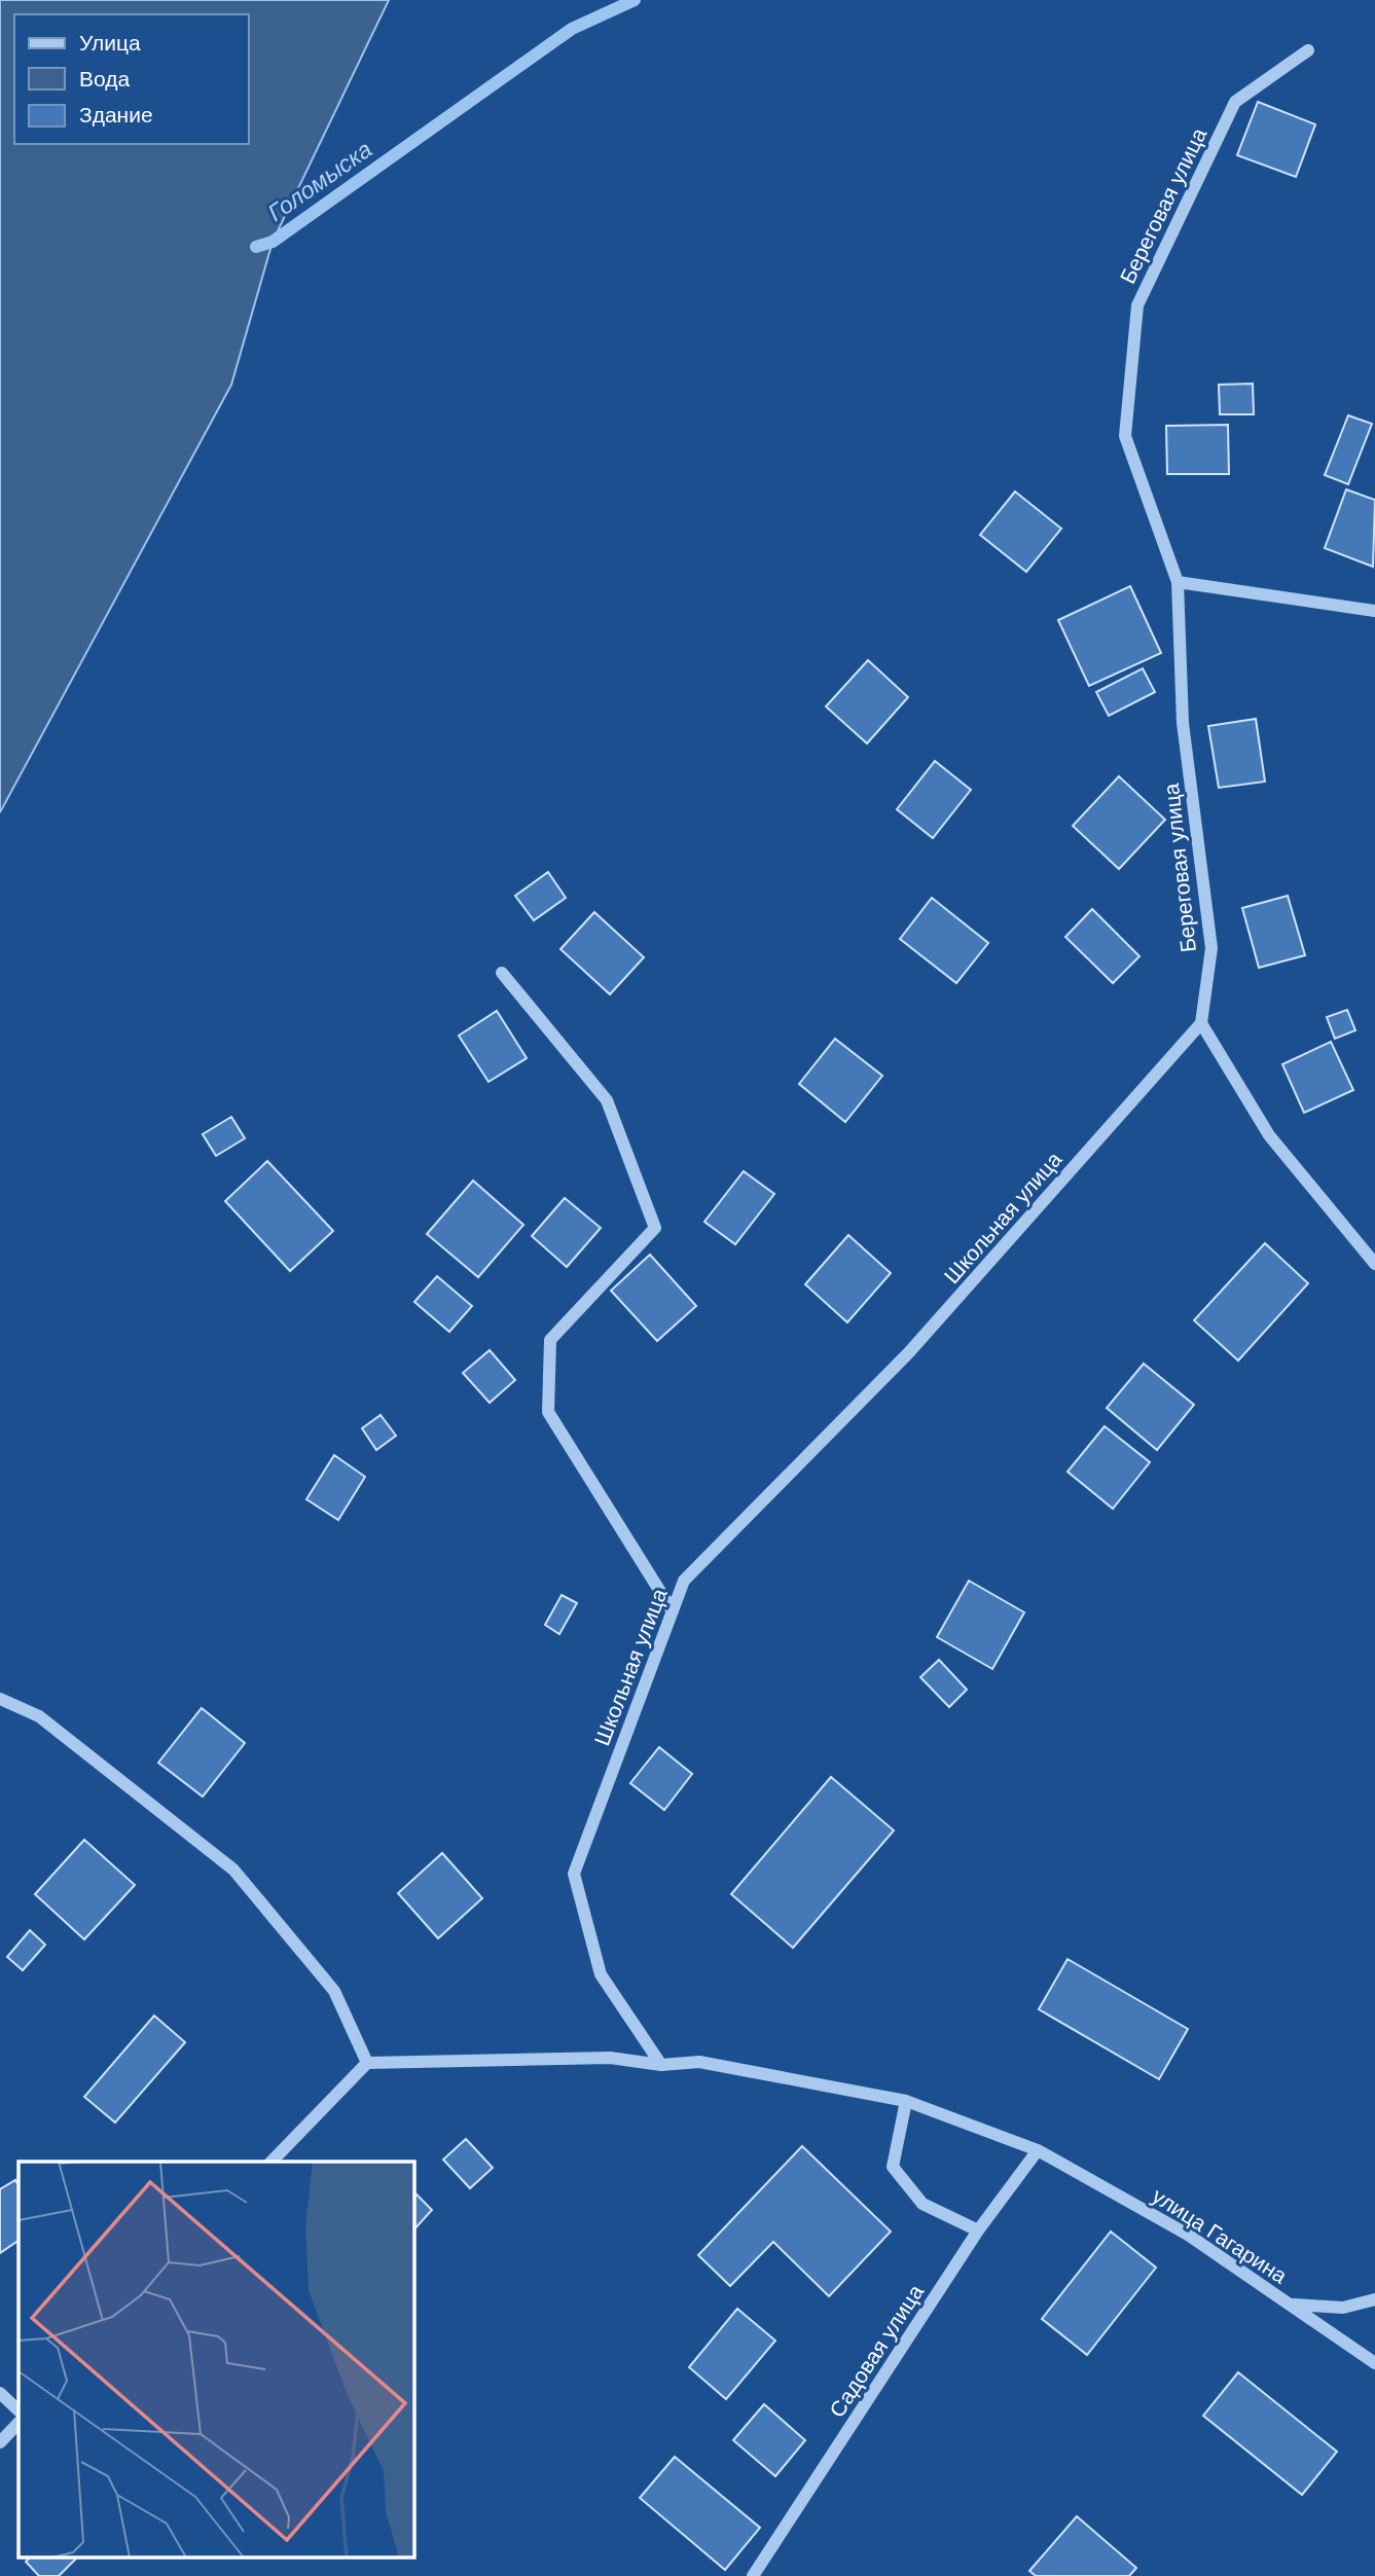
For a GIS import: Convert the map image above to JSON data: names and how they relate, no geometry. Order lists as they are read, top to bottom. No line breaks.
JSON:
{"streets":{"street":["Береговая улица","Школьная улица","улица Гагарина","Садовая улица"]},"crossings":[["Береговая улица","Школьная улица"],["Школьная улица","улица Гагарина"],["улица Гагарина","Садовая улица"]],"water":["Голомыска"],"legend":["Улица","Вода","Здание"]}
